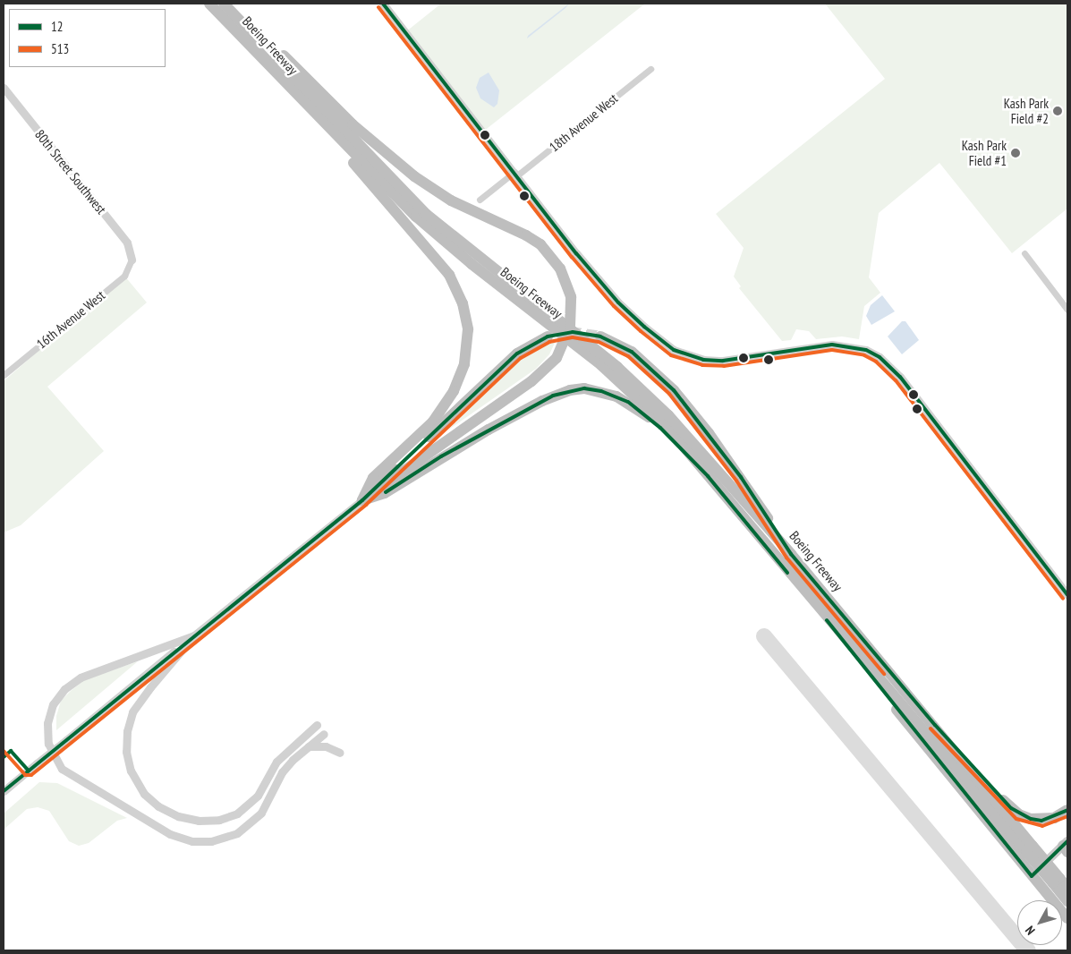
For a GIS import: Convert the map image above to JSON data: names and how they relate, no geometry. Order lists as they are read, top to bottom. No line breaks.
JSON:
{"streets":{"highway":["Boeing Freeway"],"street":["18th Avenue West","80th Street Southwest","16th Avenue West"]},"crossings":[["80th Street Southwest","16th Avenue West"]],"places":["Kash Park Field #2","Kash Park Field #1"],"lines":["transit line 12","transit line 513"],"legend":["12","513"],"north":"bottom left"}
